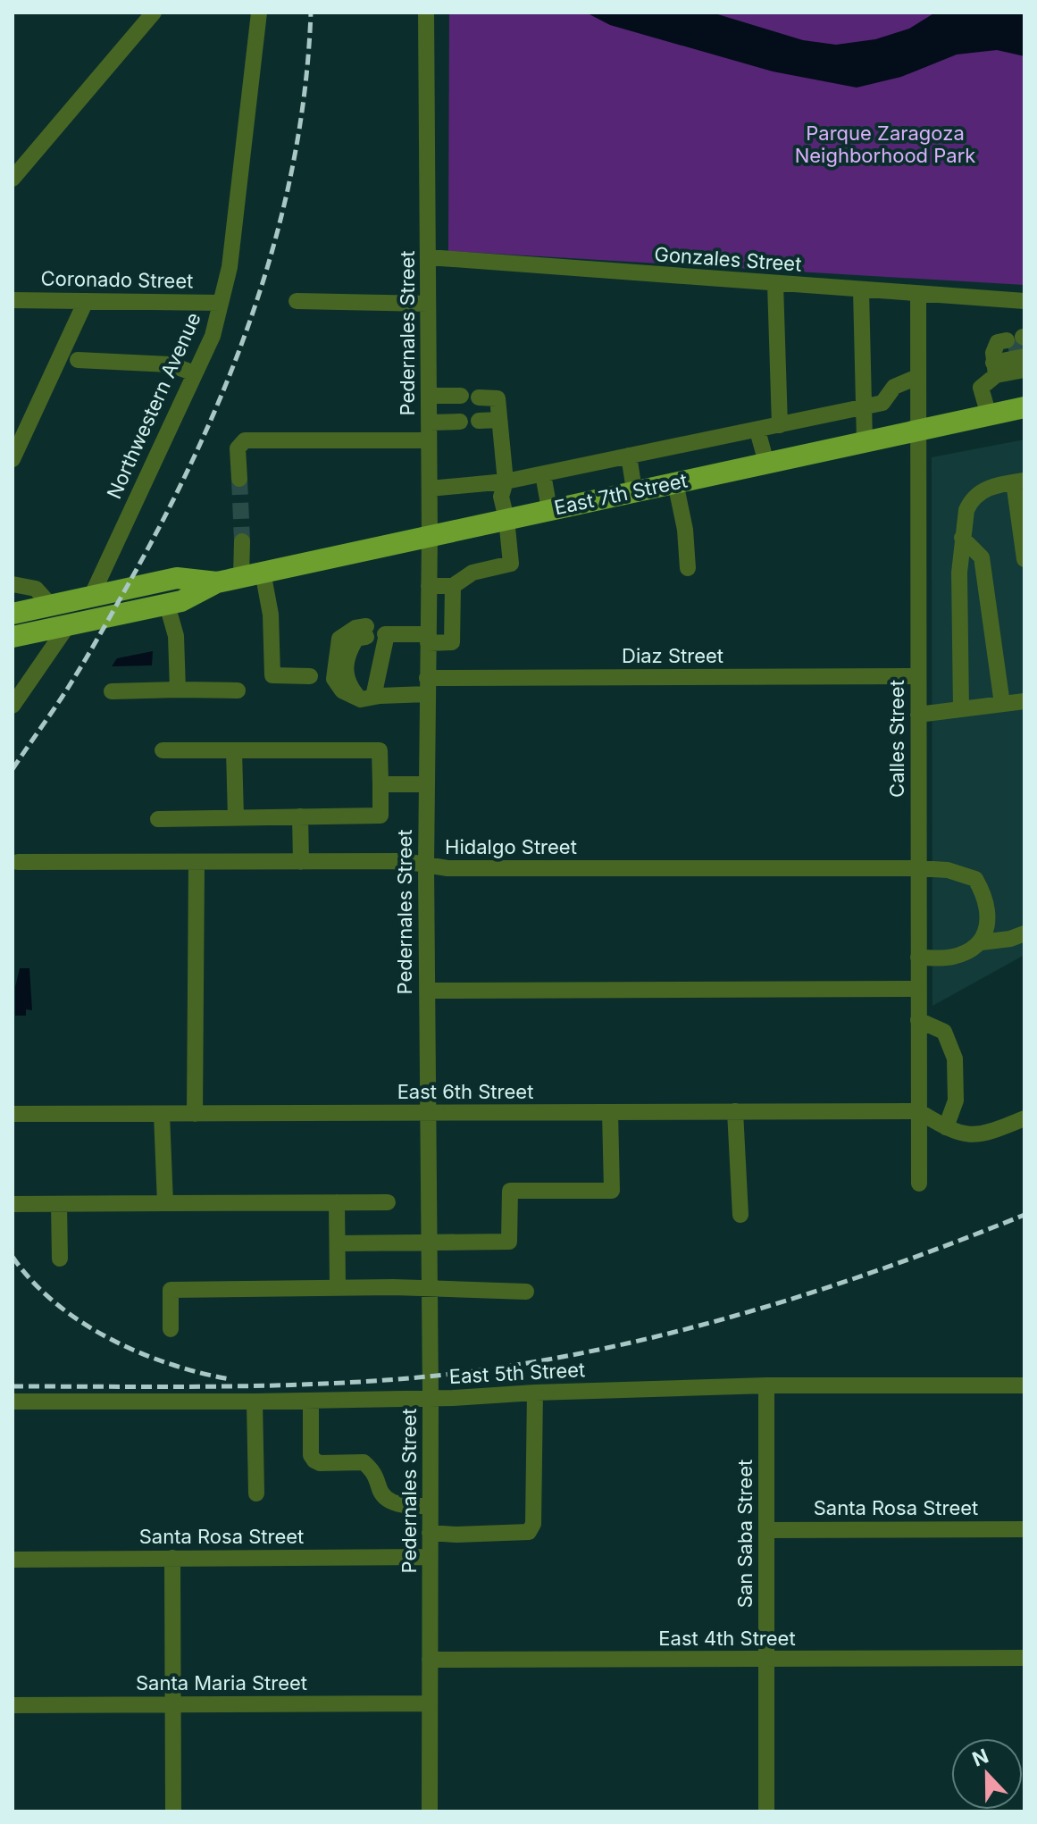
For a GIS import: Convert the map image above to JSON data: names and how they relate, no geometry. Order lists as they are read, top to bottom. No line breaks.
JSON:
{"streets":{"main road":["East 7th Street"],"street":["Gonzales Street","Coronado Street","Pedernales Street","Northwestern Avenue","Diaz Street","Calles Street","Hidalgo Street","East 6th Street","East 5th Street","Santa Rosa Street","San Saba Street","East 4th Street","Santa Maria Street"]},"crossings":[["Gonzales Street","Pedernales Street"],["Gonzales Street","Calles Street"],["Coronado Street","Northwestern Avenue"],["Pedernales Street","East 7th Street"],["Pedernales Street","Diaz Street"],["Pedernales Street","Hidalgo Street"],["Pedernales Street","East 6th Street"],["Pedernales Street","East 5th Street"],["Pedernales Street","Santa Rosa Street"],["Pedernales Street","East 4th Street"],["Pedernales Street","Santa Maria Street"],["Northwestern Avenue","East 7th Street"],["East 7th Street","Calles Street"],["Diaz Street","Calles Street"],["Calles Street","Hidalgo Street"],["Calles Street","East 6th Street"],["East 5th Street","San Saba Street"],["Santa Rosa Street","San Saba Street"],["San Saba Street","East 4th Street"]],"parks":["Parque Zaragoza Neighborhood Park"],"north":"top"}
